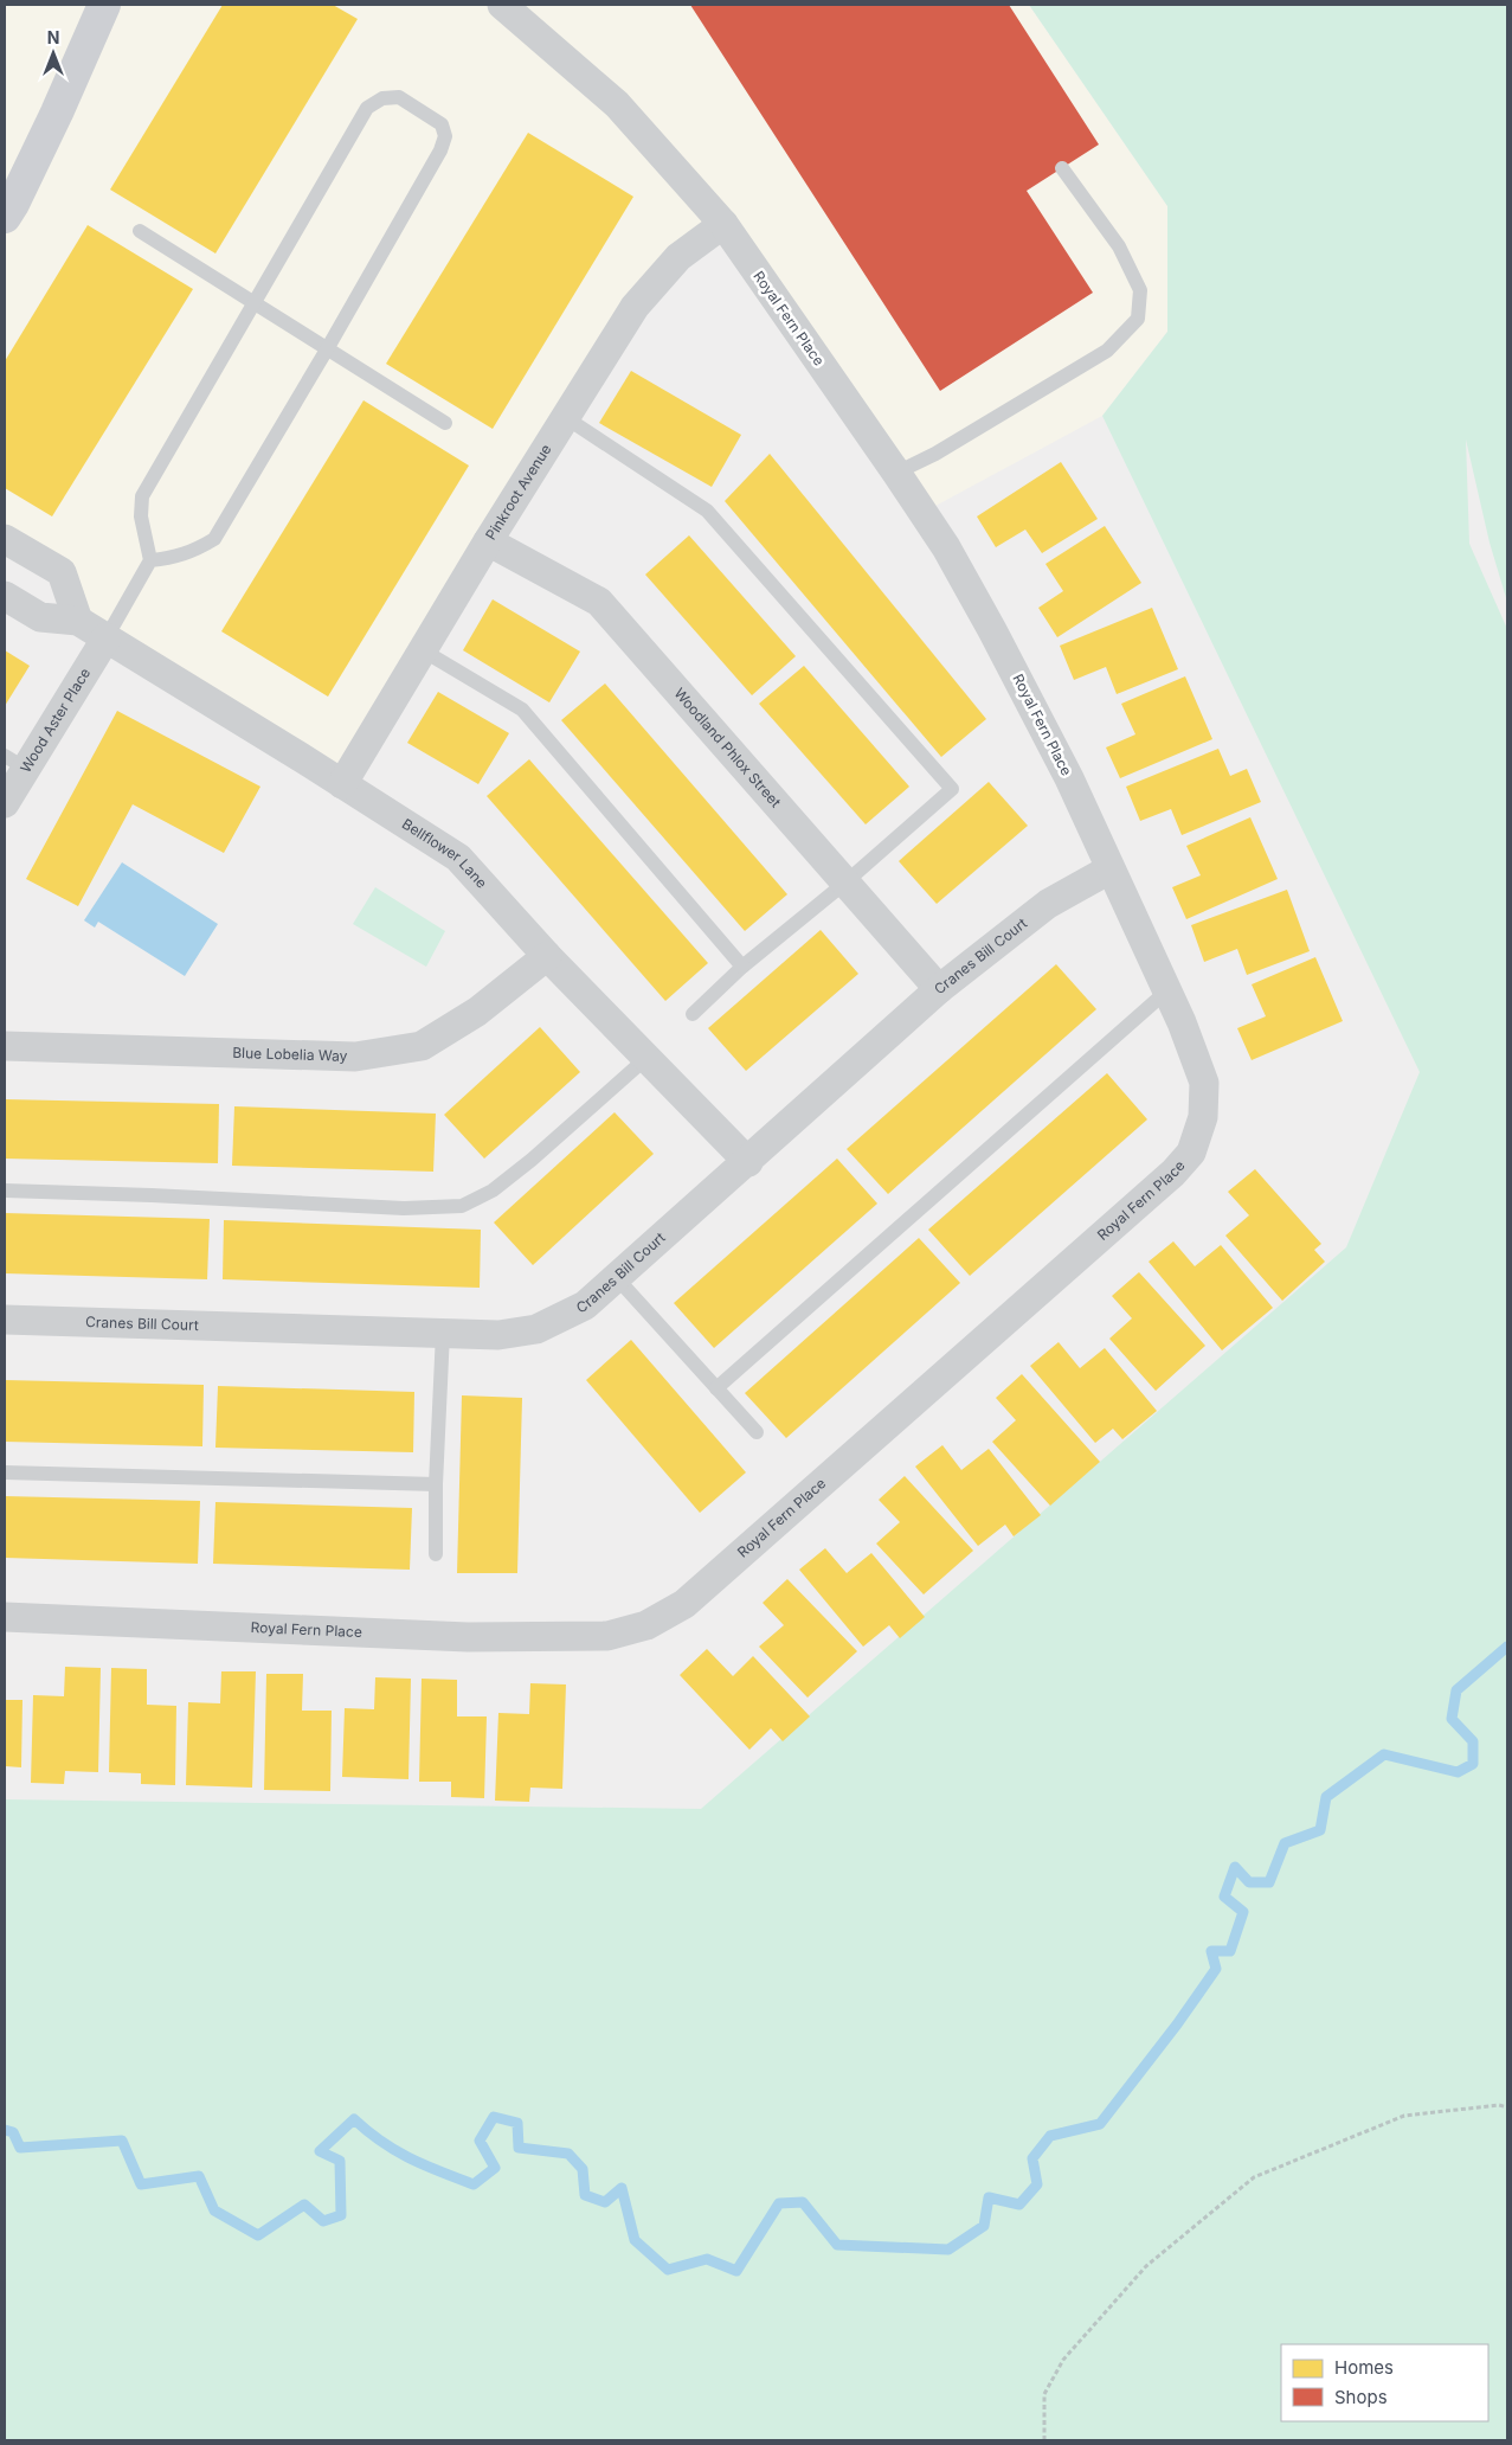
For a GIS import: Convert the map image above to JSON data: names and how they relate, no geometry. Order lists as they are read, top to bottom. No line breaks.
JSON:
{"streets":{"street":["Royal Fern Place","Pinkroot Avenue","Wood Aster Place","Woodland Phlox Street","Bellflower Lane","Cranes Bill Court","Blue Lobelia Way"]},"crossings":[["Royal Fern Place","Pinkroot Avenue"],["Royal Fern Place","Cranes Bill Court"],["Pinkroot Avenue","Woodland Phlox Street"],["Pinkroot Avenue","Bellflower Lane"],["Wood Aster Place","Bellflower Lane"],["Woodland Phlox Street","Cranes Bill Court"],["Bellflower Lane","Cranes Bill Court"],["Bellflower Lane","Blue Lobelia Way"]],"legend":["Homes","Shops"],"north":"top"}
